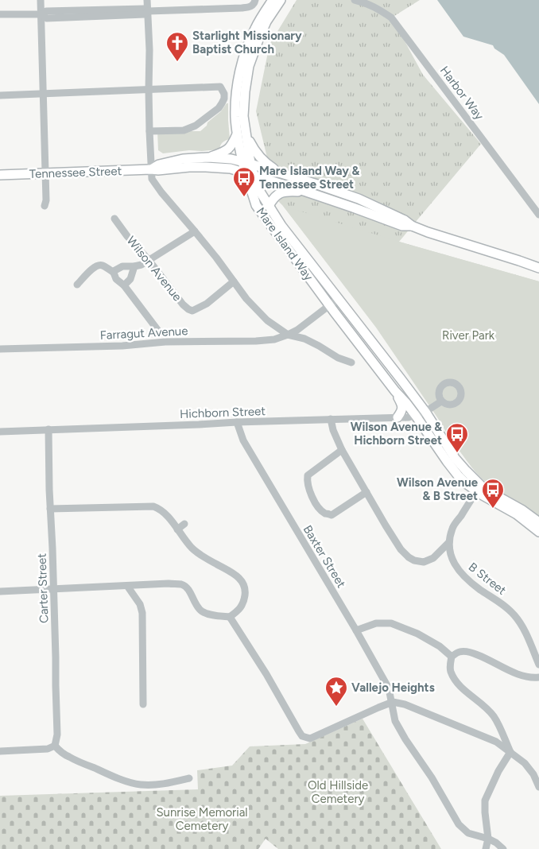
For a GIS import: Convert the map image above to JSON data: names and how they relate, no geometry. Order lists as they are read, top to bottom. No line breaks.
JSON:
{"streets":{"main road":["Tennessee Street","Mare Island Way"],"street":["Harbor Way","Wilson Avenue","Farragut Avenue","Hichborn Street","Baxter Street","B Street","Carter Street"]},"crossings":[["Tennessee Street","Mare Island Way"],["Mare Island Way","Hichborn Street"],["Hichborn Street","Baxter Street"],["Hichborn Street","Carter Street"]],"parks":["River Park","Old Hillside Cemetery","Sunrise Memorial Cemetery"],"places":{"church":["Starlight Missionary Baptist Church"],"bus stop":["Mare Island Way & Tennessee Street","Wilson Avenue & Hichborn Street","Wilson Avenue & B Street"],"place":["Vallejo Heights"]}}
